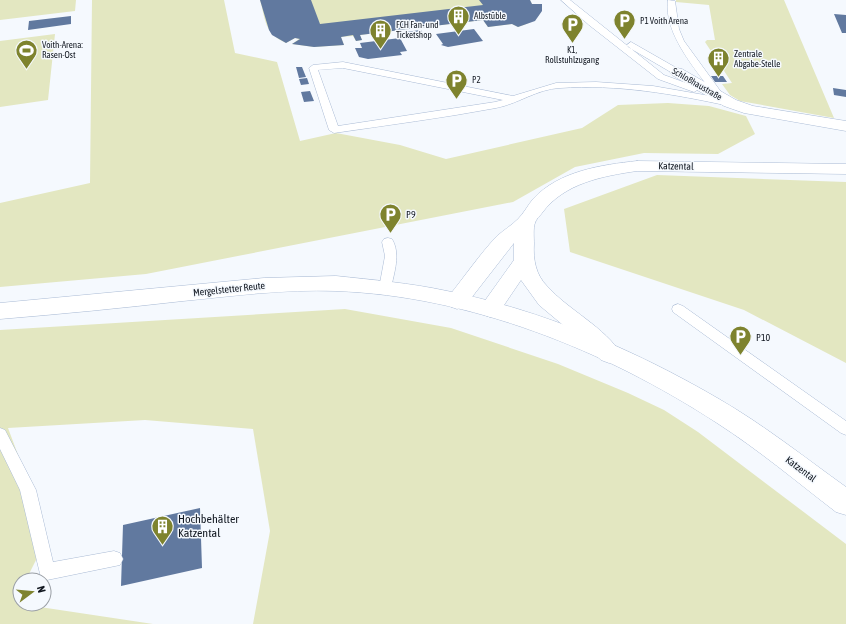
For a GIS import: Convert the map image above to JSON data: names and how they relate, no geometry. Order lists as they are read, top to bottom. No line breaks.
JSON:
{"streets":{"street":["Schloßhaustraße","Katzental","Mergelstetter Reute"]},"crossings":[["Katzental","Mergelstetter Reute"]],"places":{"building":["Albstüble","FCH Fan- und Ticketshop","Zentrale Abgabe-Stelle","Hochbehälter Katzental"],"parking":["P1 Voith Arena","K1, Rollstuhlzugang","P2","P9","P10"],"sports":["Voith-Arena: Rasen-Ost"]},"north":"right"}
